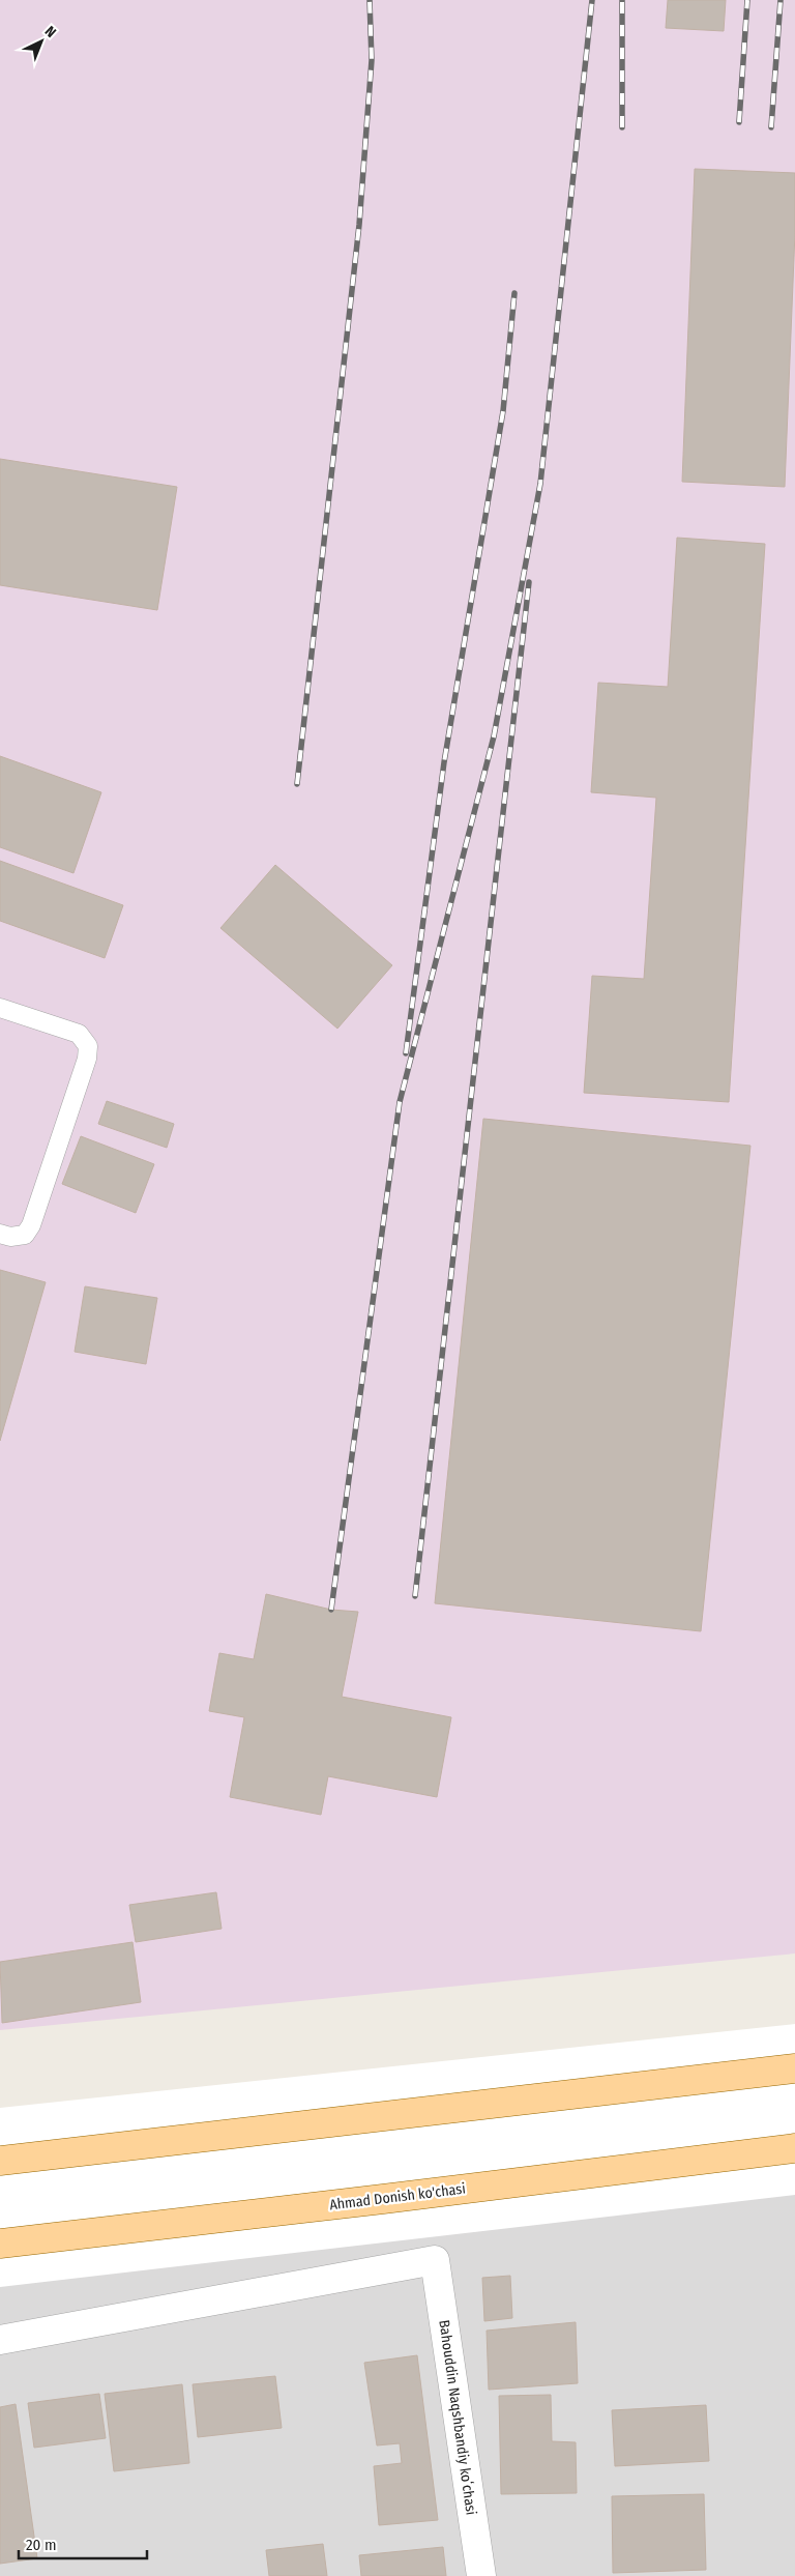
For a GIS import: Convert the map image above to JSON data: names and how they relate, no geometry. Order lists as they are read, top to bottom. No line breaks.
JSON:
{"streets":{"main road":["Ahmad Donish ko'chasi"],"street":["Bahouddin Naqshbandiy koʻchasi"]},"scale_bar":"20 m","north":"top right"}
